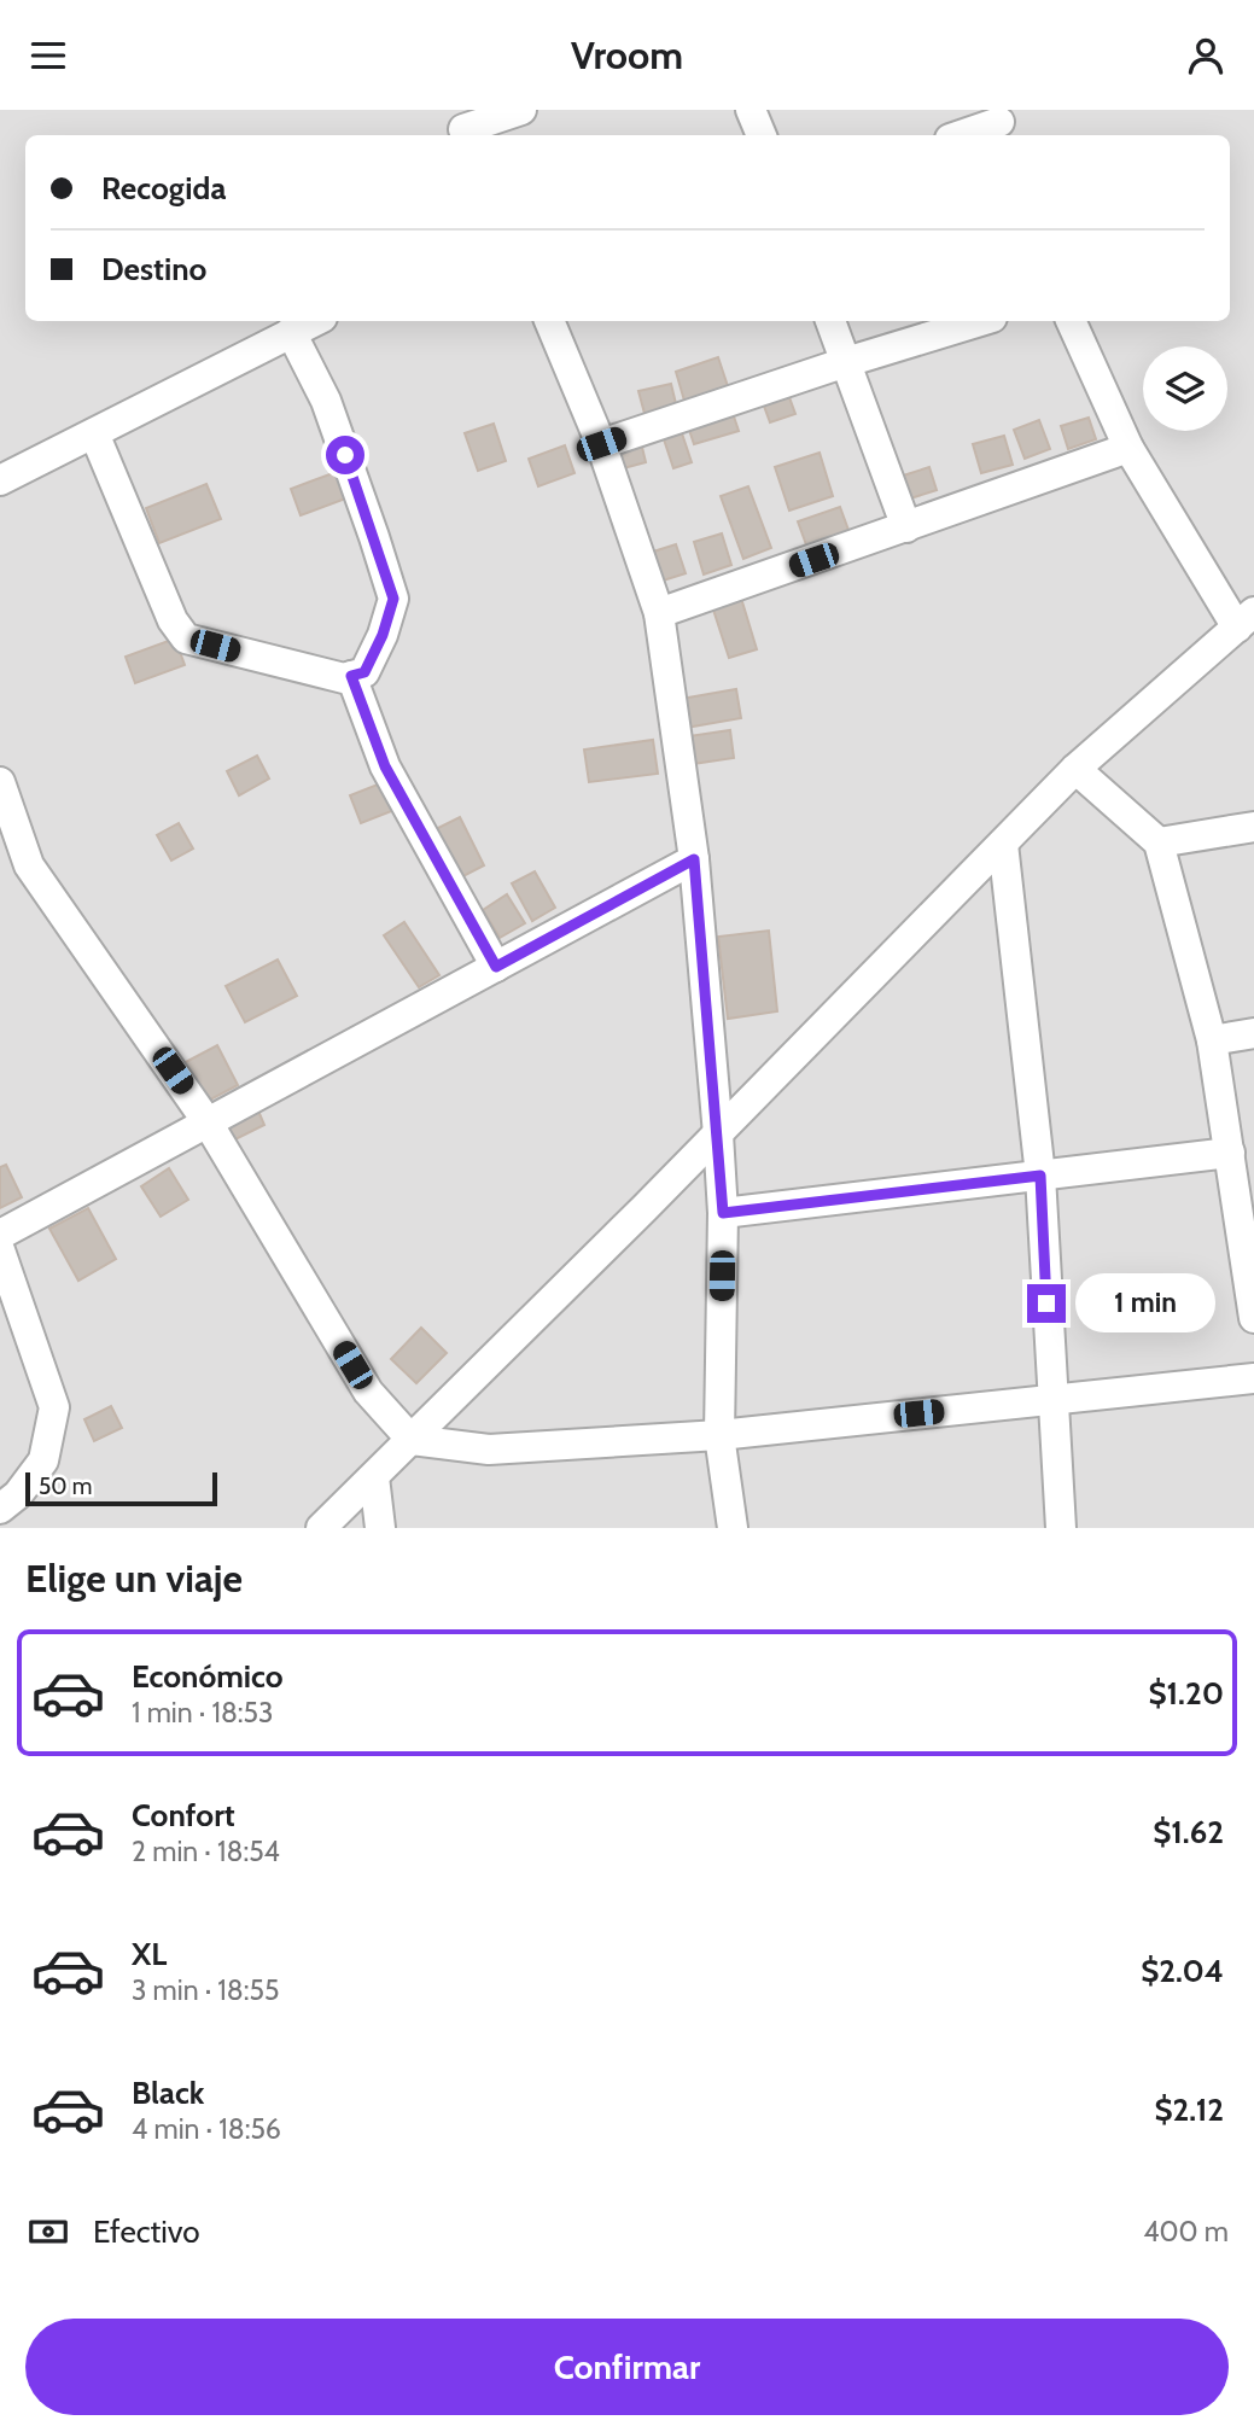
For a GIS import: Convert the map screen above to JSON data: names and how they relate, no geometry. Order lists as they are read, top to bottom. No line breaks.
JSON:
{"scale_bar":"50 m","page":{"header":"Vroom","banner":["Recogida","Destino"],"bubble":"1 min","scale":"50 m","heading":"Elige un viaje","list":[{"name":"Económico","note":"1 min · 18:53","value":"$1.20"},{"name":"Confort","note":"2 min · 18:54","value":"$1.62"},{"name":"XL","note":"3 min · 18:55","value":"$2.04"},{"name":"Black","note":"4 min · 18:56","value":"$2.12"}],"pay":["Efectivo","400 m"],"buttons":"Confirmar"}}
